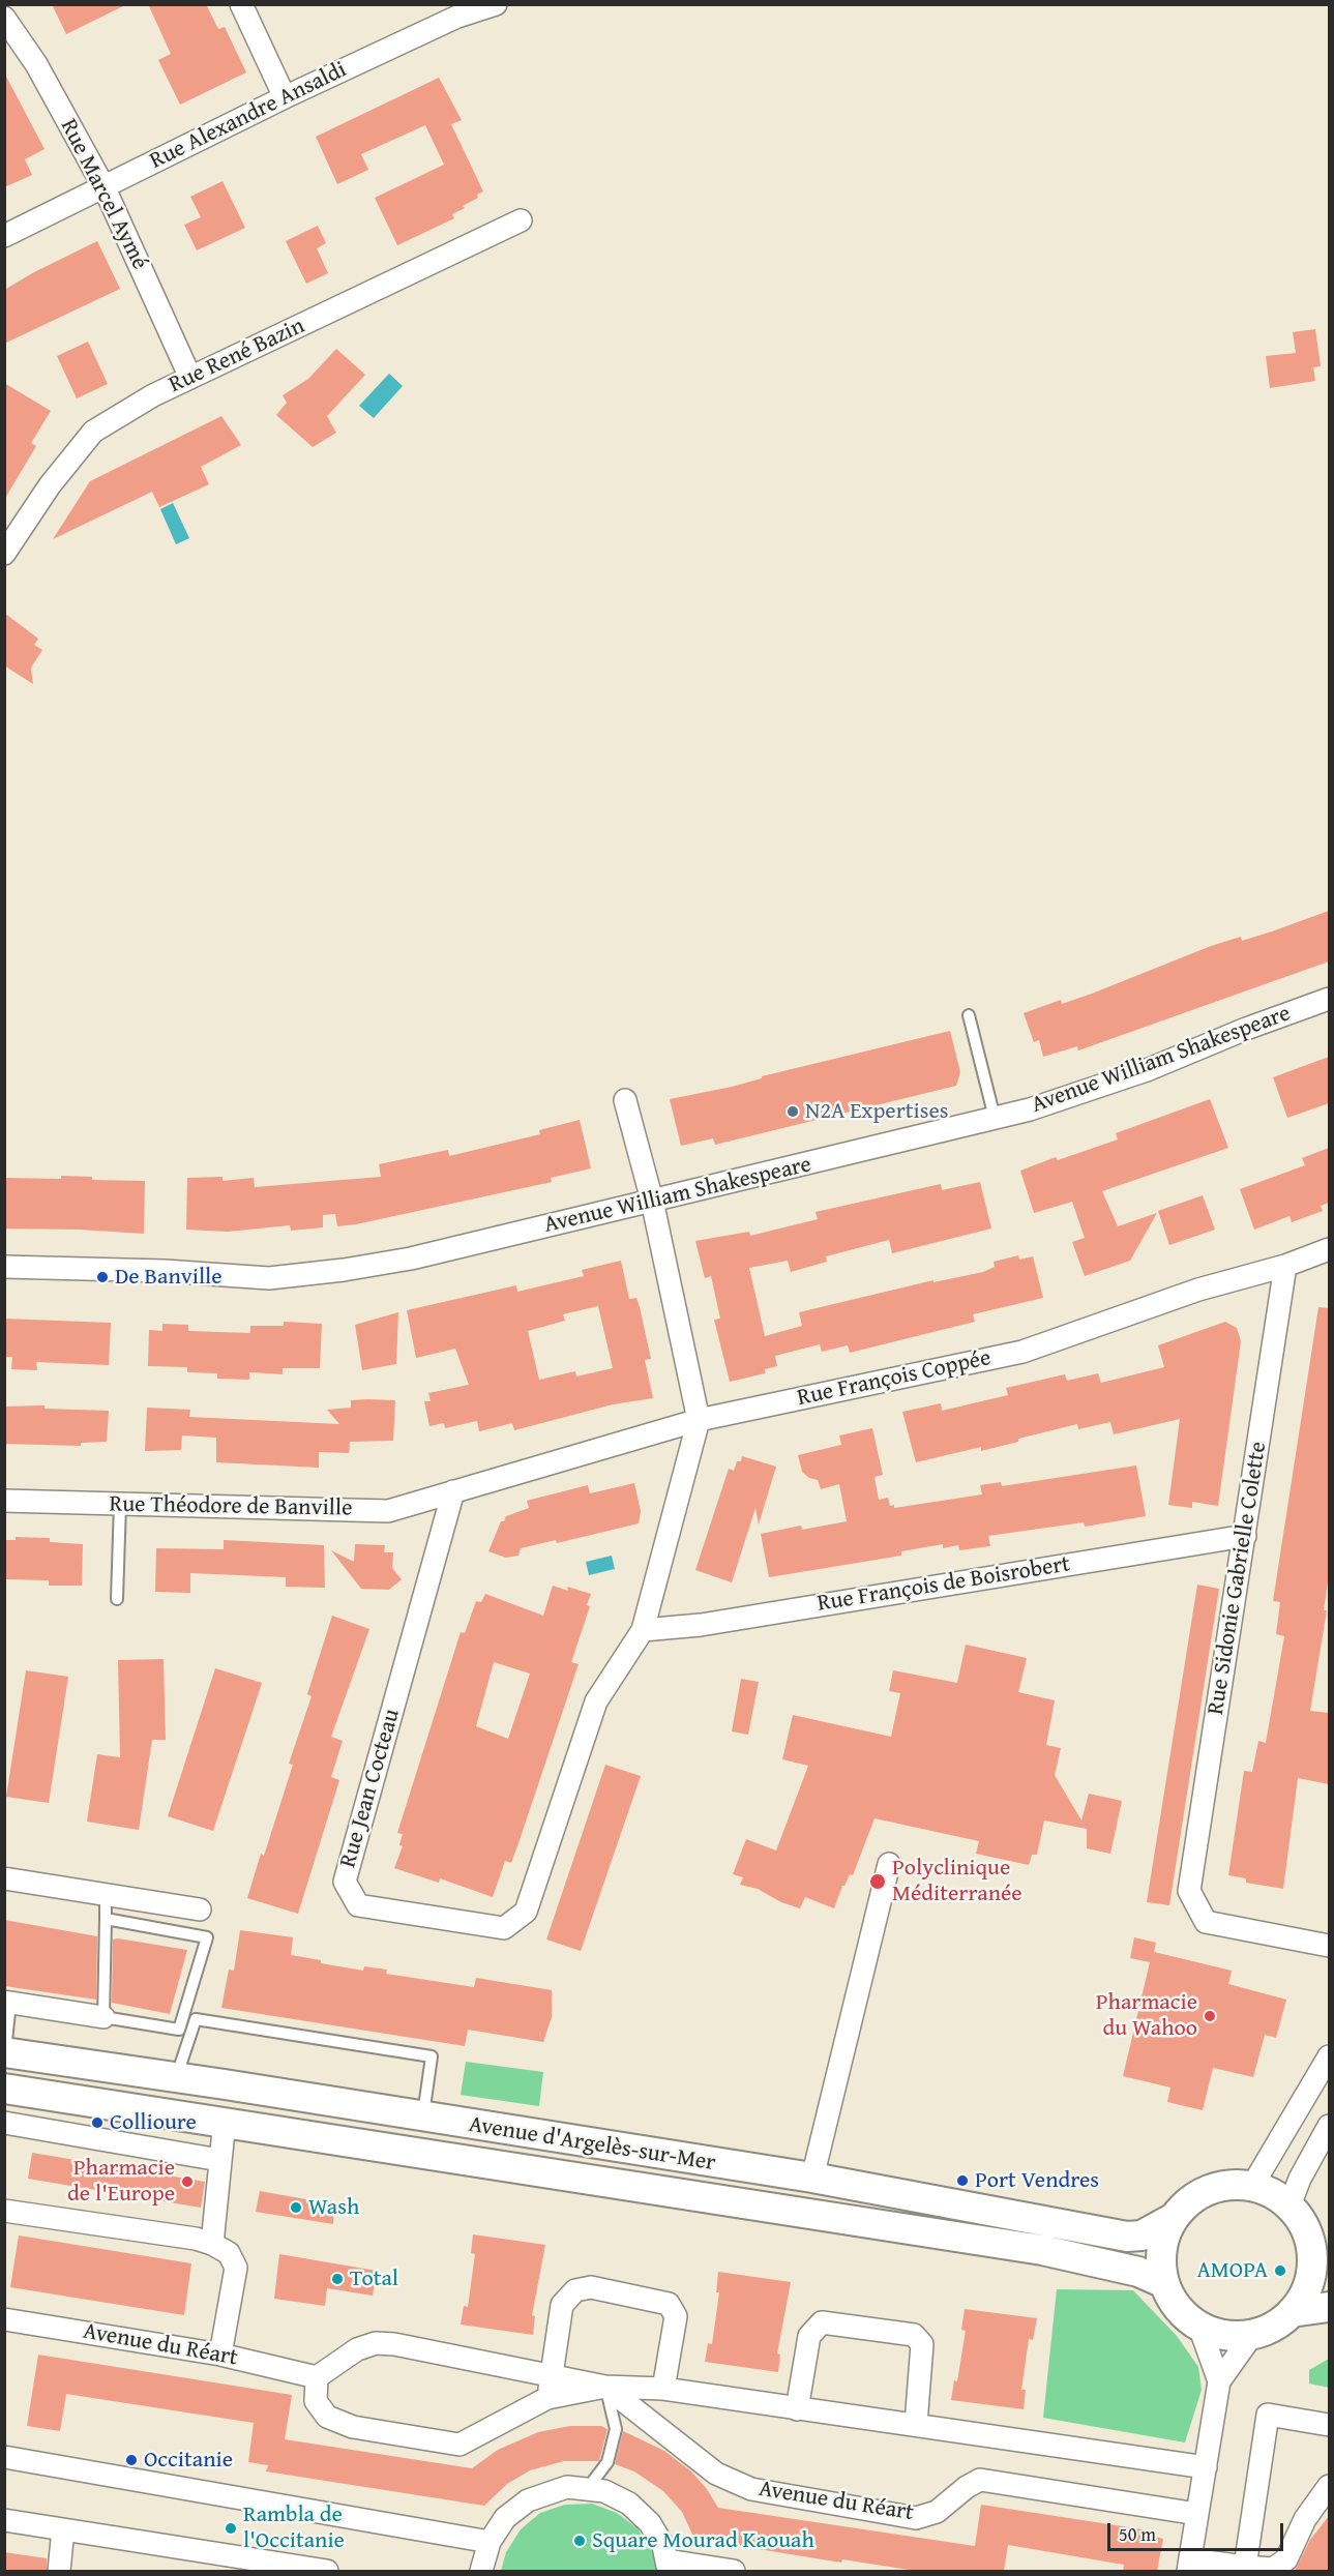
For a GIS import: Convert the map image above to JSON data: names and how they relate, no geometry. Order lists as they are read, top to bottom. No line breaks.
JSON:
{"streets":{"main road":["Avenue d'Argelès-sur-Mer"],"street":["Rue Alexandre Ansaldi","Rue Marcel Aymé","Rue René Bazin","Avenue William Shakespeare","Rue François Coppée","Rue Théodore de Banville","Rue Sidonie Gabrielle Colette","Rue François de Boisrobert","Rue Jean Cocteau","Avenue du Réart"]},"crossings":[["Rue Alexandre Ansaldi","Rue Marcel Aymé"],["Rue Marcel Aymé","Rue René Bazin"],["Rue François Coppée","Rue Théodore de Banville"],["Rue François Coppée","Rue Sidonie Gabrielle Colette"],["Rue François Coppée","Rue Jean Cocteau"],["Rue Théodore de Banville","Rue Jean Cocteau"],["Rue Sidonie Gabrielle Colette","Rue François de Boisrobert"],["Rue François de Boisrobert","Rue Jean Cocteau"]],"places":["N2A Expertises","De Banville","Polyclinique Méditerranée","Pharmacie du Wahoo","Collioure","Port Vendres","Pharmacie de l'Europe","Wash","AMOPA","Total","Occitanie","Rambla de l'Occitanie","Square Mourad Kaouah"],"scale_bar":"50 m"}
